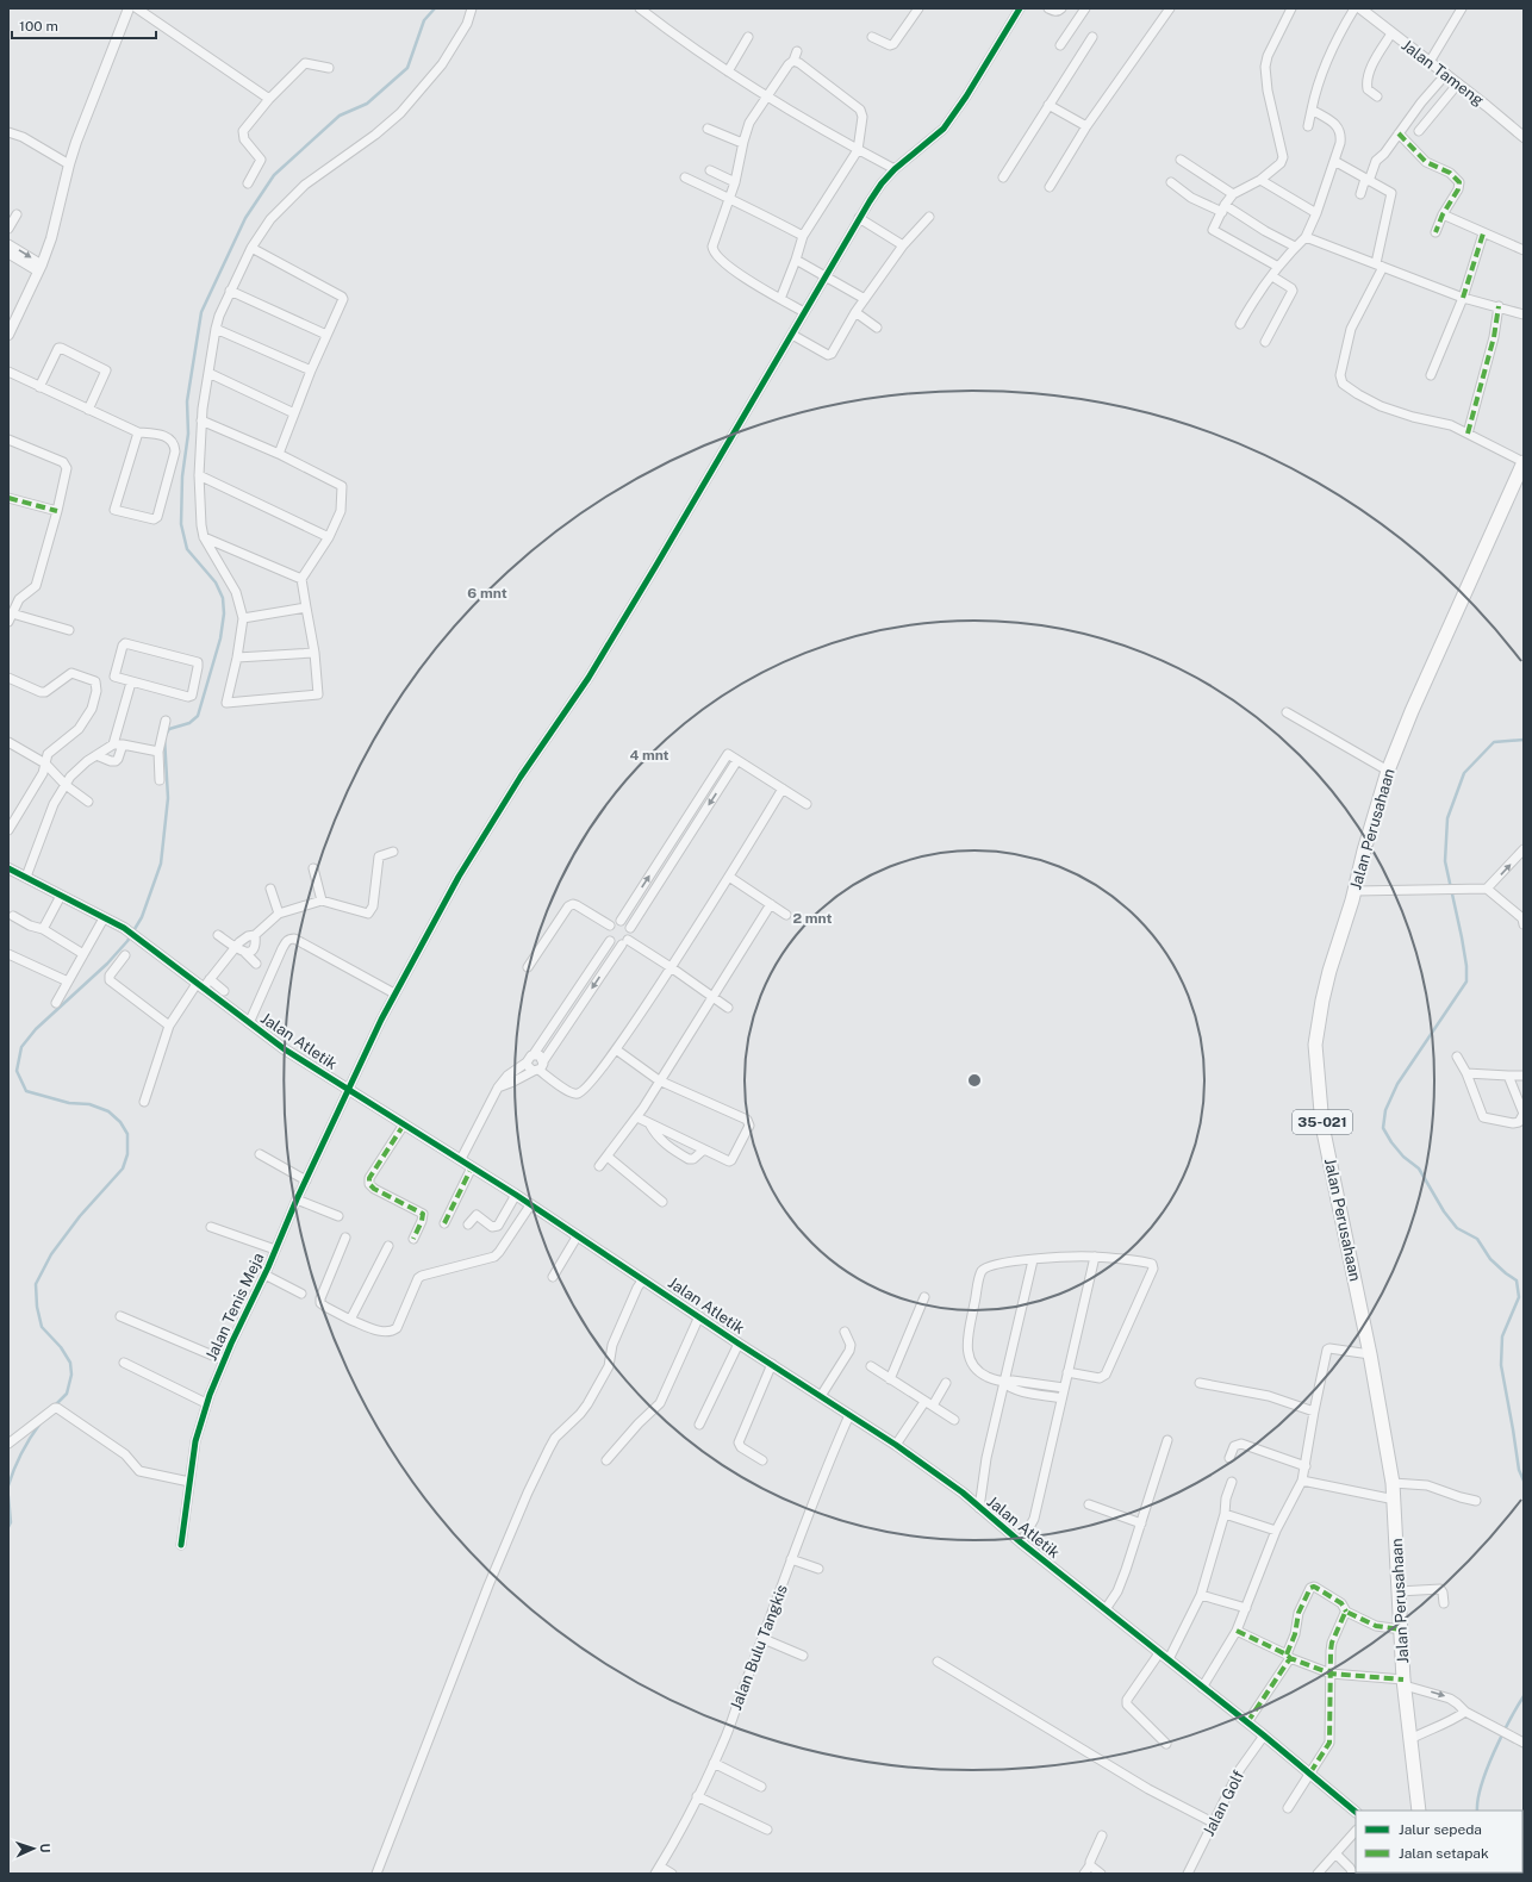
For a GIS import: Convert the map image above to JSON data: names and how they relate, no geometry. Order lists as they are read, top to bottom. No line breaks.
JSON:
{"streets":{"main road":["Jalan Perusahaan","35-021"],"street":["Jalan Tameng","Jalan Atletik","Jalan Tenis Meja","Jalan Bulu Tangkis","Jalan Golf"]},"crossings":[["Jalan Atletik","Jalan Tenis Meja"],["Jalan Atletik","Jalan Bulu Tangkis"],["Jalan Atletik","Jalan Golf"]],"legend":["Jalur sepeda","Jalan setapak"],"scale_bar":"100 m","north":"right","rings":["6 mnt","4 mnt","2 mnt"]}
